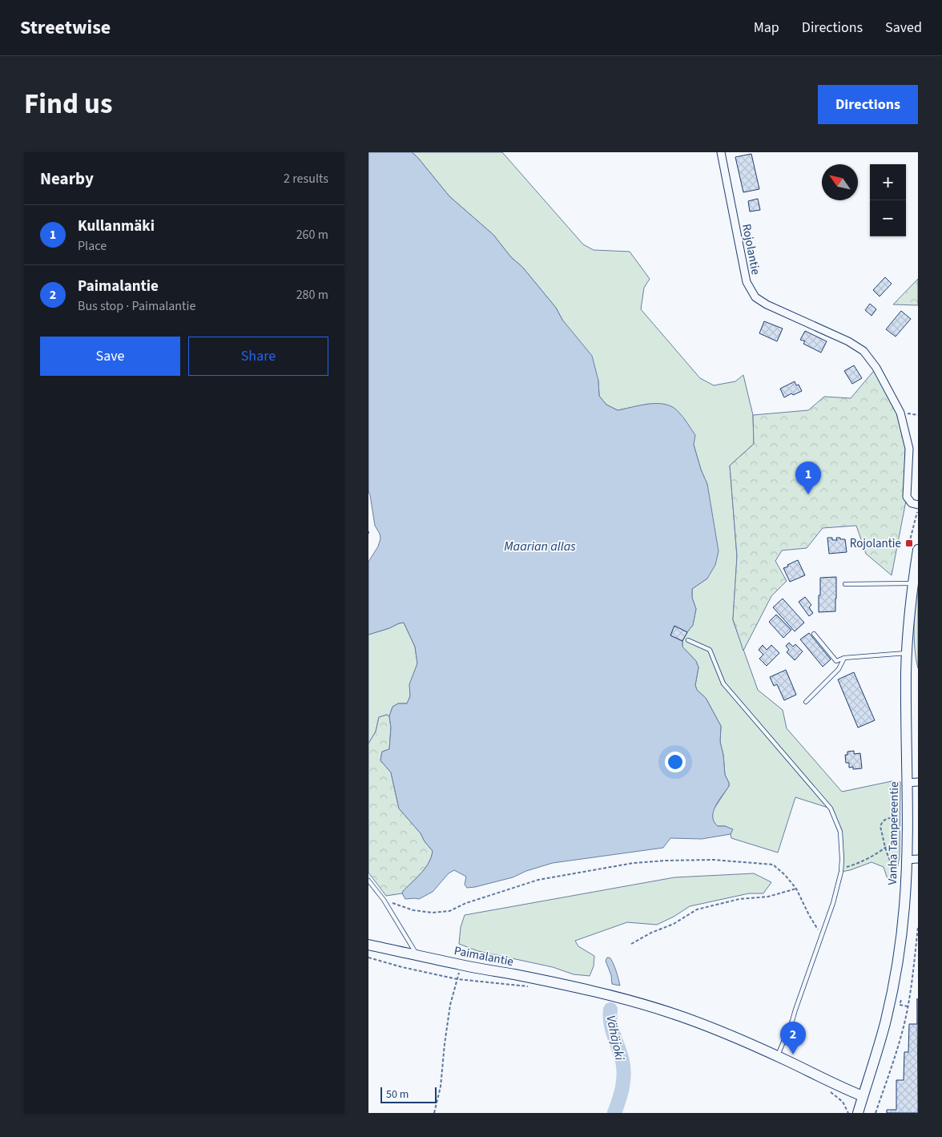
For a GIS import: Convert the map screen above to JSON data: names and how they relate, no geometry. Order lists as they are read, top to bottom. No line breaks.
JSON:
{"streets":{"main road":["Vanha Tampereentie","Paimalantie"],"street":["Rojolantie"]},"crossings":[["Vanha Tampereentie","Paimalantie"]],"water":["Maarian allas","Vähäjoki"],"places":{"transit":["Rojolantie"]},"scale_bar":"50 m","north":"top left","page":{"header":"Streetwise","nav":["Map","Directions","Saved"],"title":"Find us","buttons":["Directions",["Save","Share"]],"heading":["Nearby","2 results"],"map_buttons":["+","−"],"list":[{"mark":"1","name":"Kullanmäki","note":"Place","value":"260 m"},{"mark":"2","name":"Paimalantie","note":"Bus stop · Paimalantie","value":"280 m"}],"pins":["1","2"],"scale":"50 m"}}
